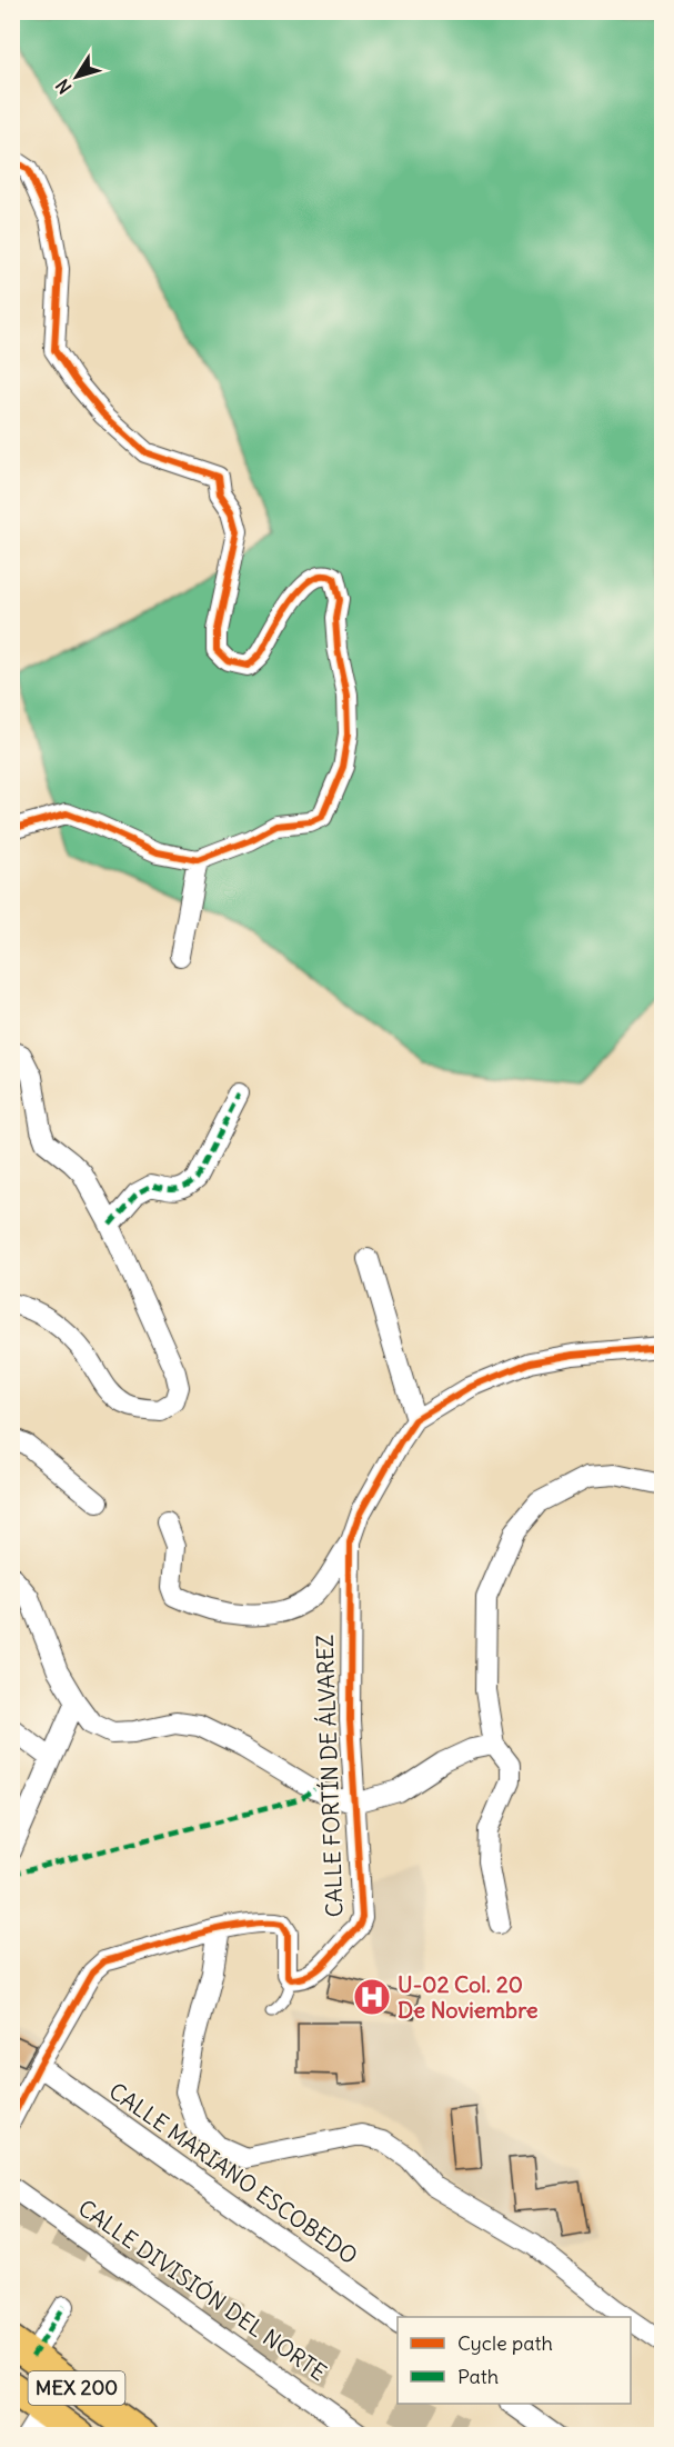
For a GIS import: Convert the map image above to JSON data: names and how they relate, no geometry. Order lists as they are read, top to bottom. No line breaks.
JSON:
{"streets":{"main road":["MEX 200"],"street":["CALLE FORTÍN DE ÁLVAREZ","CALLE MARIANO ESCOBEDO","CALLE DIVISIÓN DEL NORTE"]},"places":{"hospital":["U-02 Col. 20 De Noviembre"]},"legend":["Cycle path","Path"],"north":"bottom left"}
